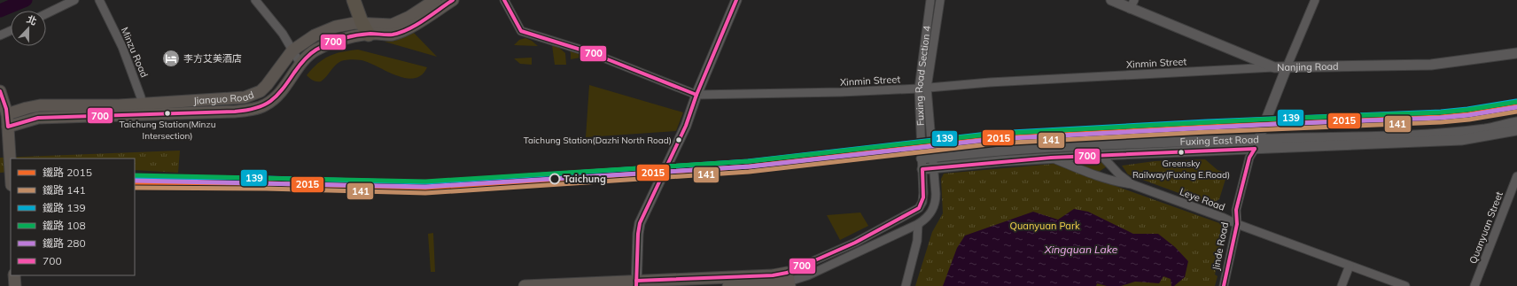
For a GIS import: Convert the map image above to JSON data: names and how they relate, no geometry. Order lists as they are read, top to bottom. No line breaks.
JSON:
{"streets":{"main road":["Fuxing Road Section 4","Jianguo Road"],"street":["Minzu Road","Xinmin Street","Nanjing Road","Fuxing East Road","Leye Road","Quanyuan Street","Jinde Road"]},"crossings":[["Minzu Road","Jianguo Road"],["Xinmin Street","Nanjing Road"],["Xinmin Street","Fuxing Road Section 4"],["Fuxing Road Section 4","Fuxing East Road"],["Fuxing East Road","Leye Road"],["Fuxing East Road","Jinde Road"],["Leye Road","Jinde Road"]],"water":["Xingquan Lake"],"parks":["Quanyuan Park"],"places":{"hotel":["李方艾美酒店"],"other":["Taichung Station(Minzu Intersection)","Taichung Station(Dazhi North Road)","Greensky Railway(Fuxing E.Road)","Taichung"]},"lines":["transit line 700","rail line 139","rail line 108","rail line 2015","rail line 280","rail line 141"],"legend":["鐵路 2015","鐵路 141","鐵路 139","鐵路 108","鐵路 280","700"],"north":"top"}
